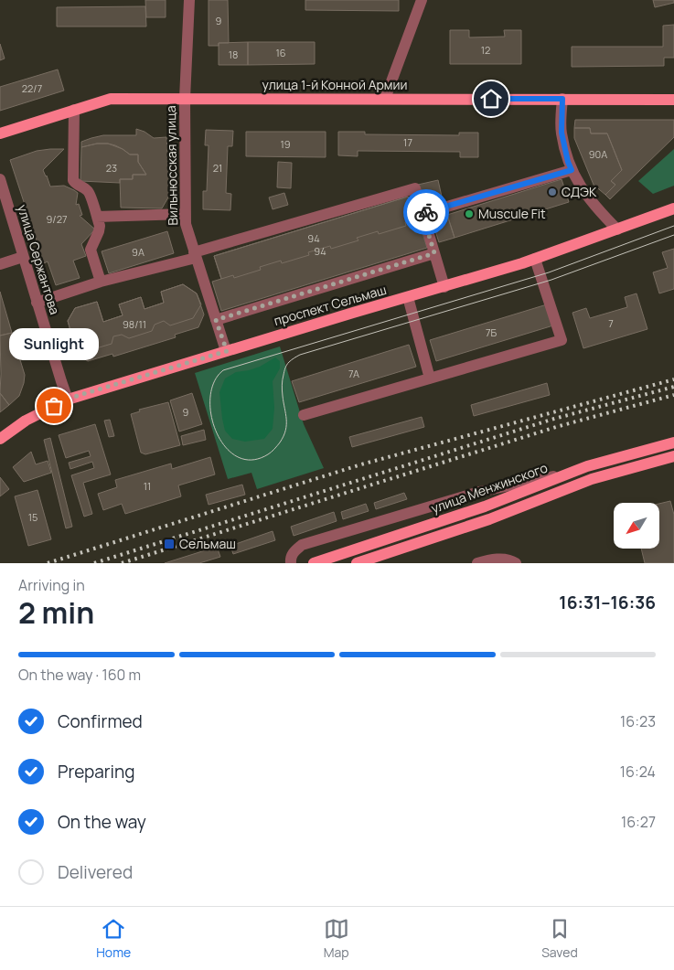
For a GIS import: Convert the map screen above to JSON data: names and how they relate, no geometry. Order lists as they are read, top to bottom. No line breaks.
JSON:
{"streets":{"main road":["улица 1-й Конной Армии","проспект Сельмаш","улица Менжинского"],"street":["Вильнюсская улица","улица Сержантова"]},"crossings":[["улица 1-й Конной Армии","Вильнюсская улица"],["Вильнюсская улица","проспект Сельмаш"],["улица Сержантова","проспект Сельмаш"]],"places":{"other":["СДЭК","Muscule Fit","Sunlight"],"transit":["Сельмаш"]},"house_numbers":["9","12","16","18","22/7","17","19","90А","23","21","9/27","94","94","9А","7","98/11","7Б","7А","9","11","15"],"north":"bottom left","page":{"bubble":"Sunlight","heading":["2 min","Arriving in","16:31–16:36"],"bar":"On the way · 160 m","list":[["Confirmed","16:23"],["Preparing","16:24"],["On the way","16:27"],"Delivered"],"tabs":["Home","Map","Saved"]}}
